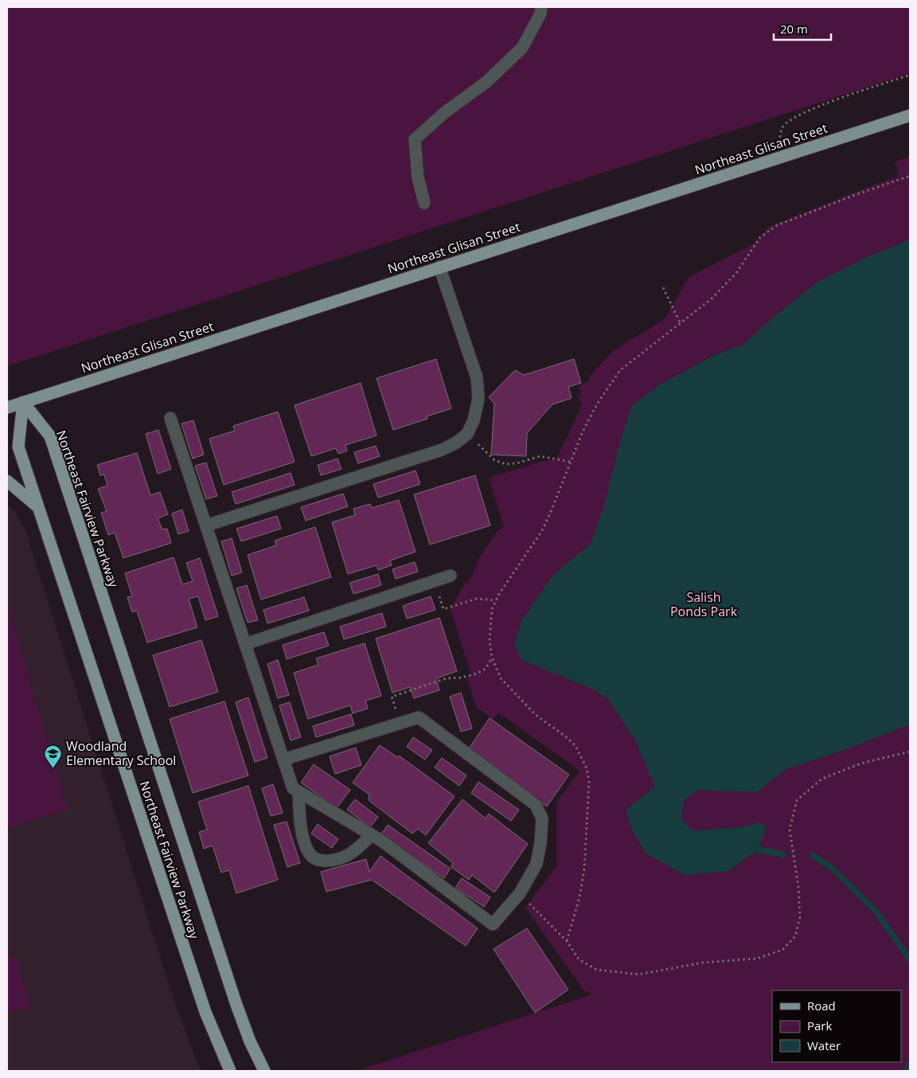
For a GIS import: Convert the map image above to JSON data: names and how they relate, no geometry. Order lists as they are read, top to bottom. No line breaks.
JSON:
{"streets":{"main road":["Northeast Glisan Street","Northeast Fairview Parkway"]},"crossings":[["Northeast Glisan Street","Northeast Fairview Parkway"]],"parks":["Salish Ponds Park"],"places":{"school or university":["Woodland Elementary School"]},"legend":["Road","Park","Water"],"scale_bar":"20 m"}
